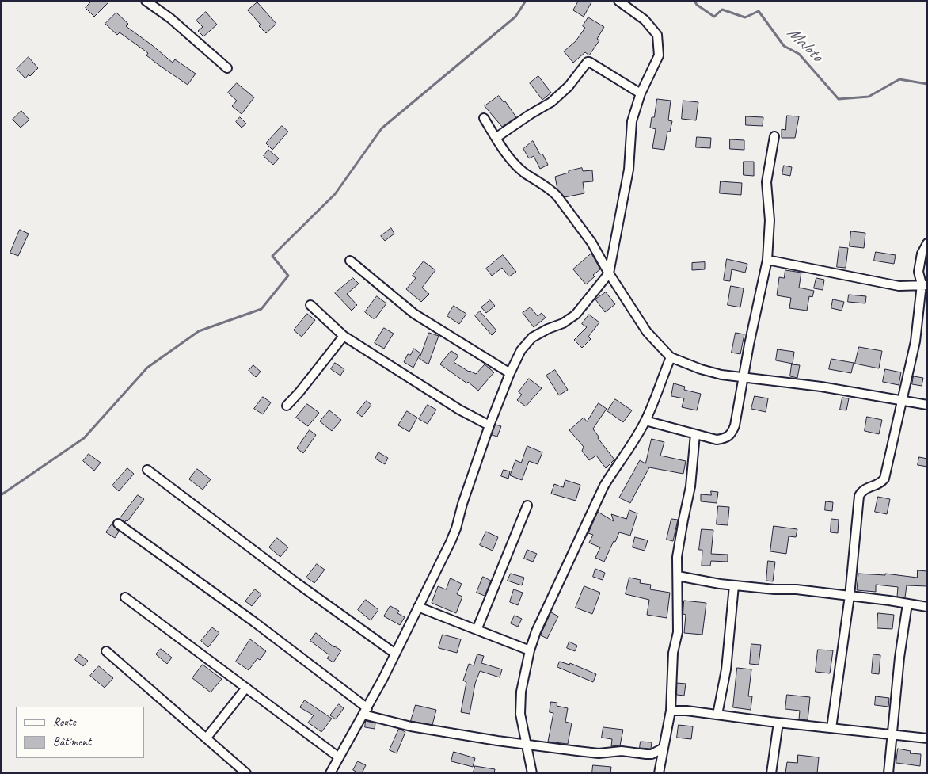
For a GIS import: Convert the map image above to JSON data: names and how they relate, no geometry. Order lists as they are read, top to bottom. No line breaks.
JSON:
{"water":["Maloto"],"legend":["Route","Bâtiment"]}
